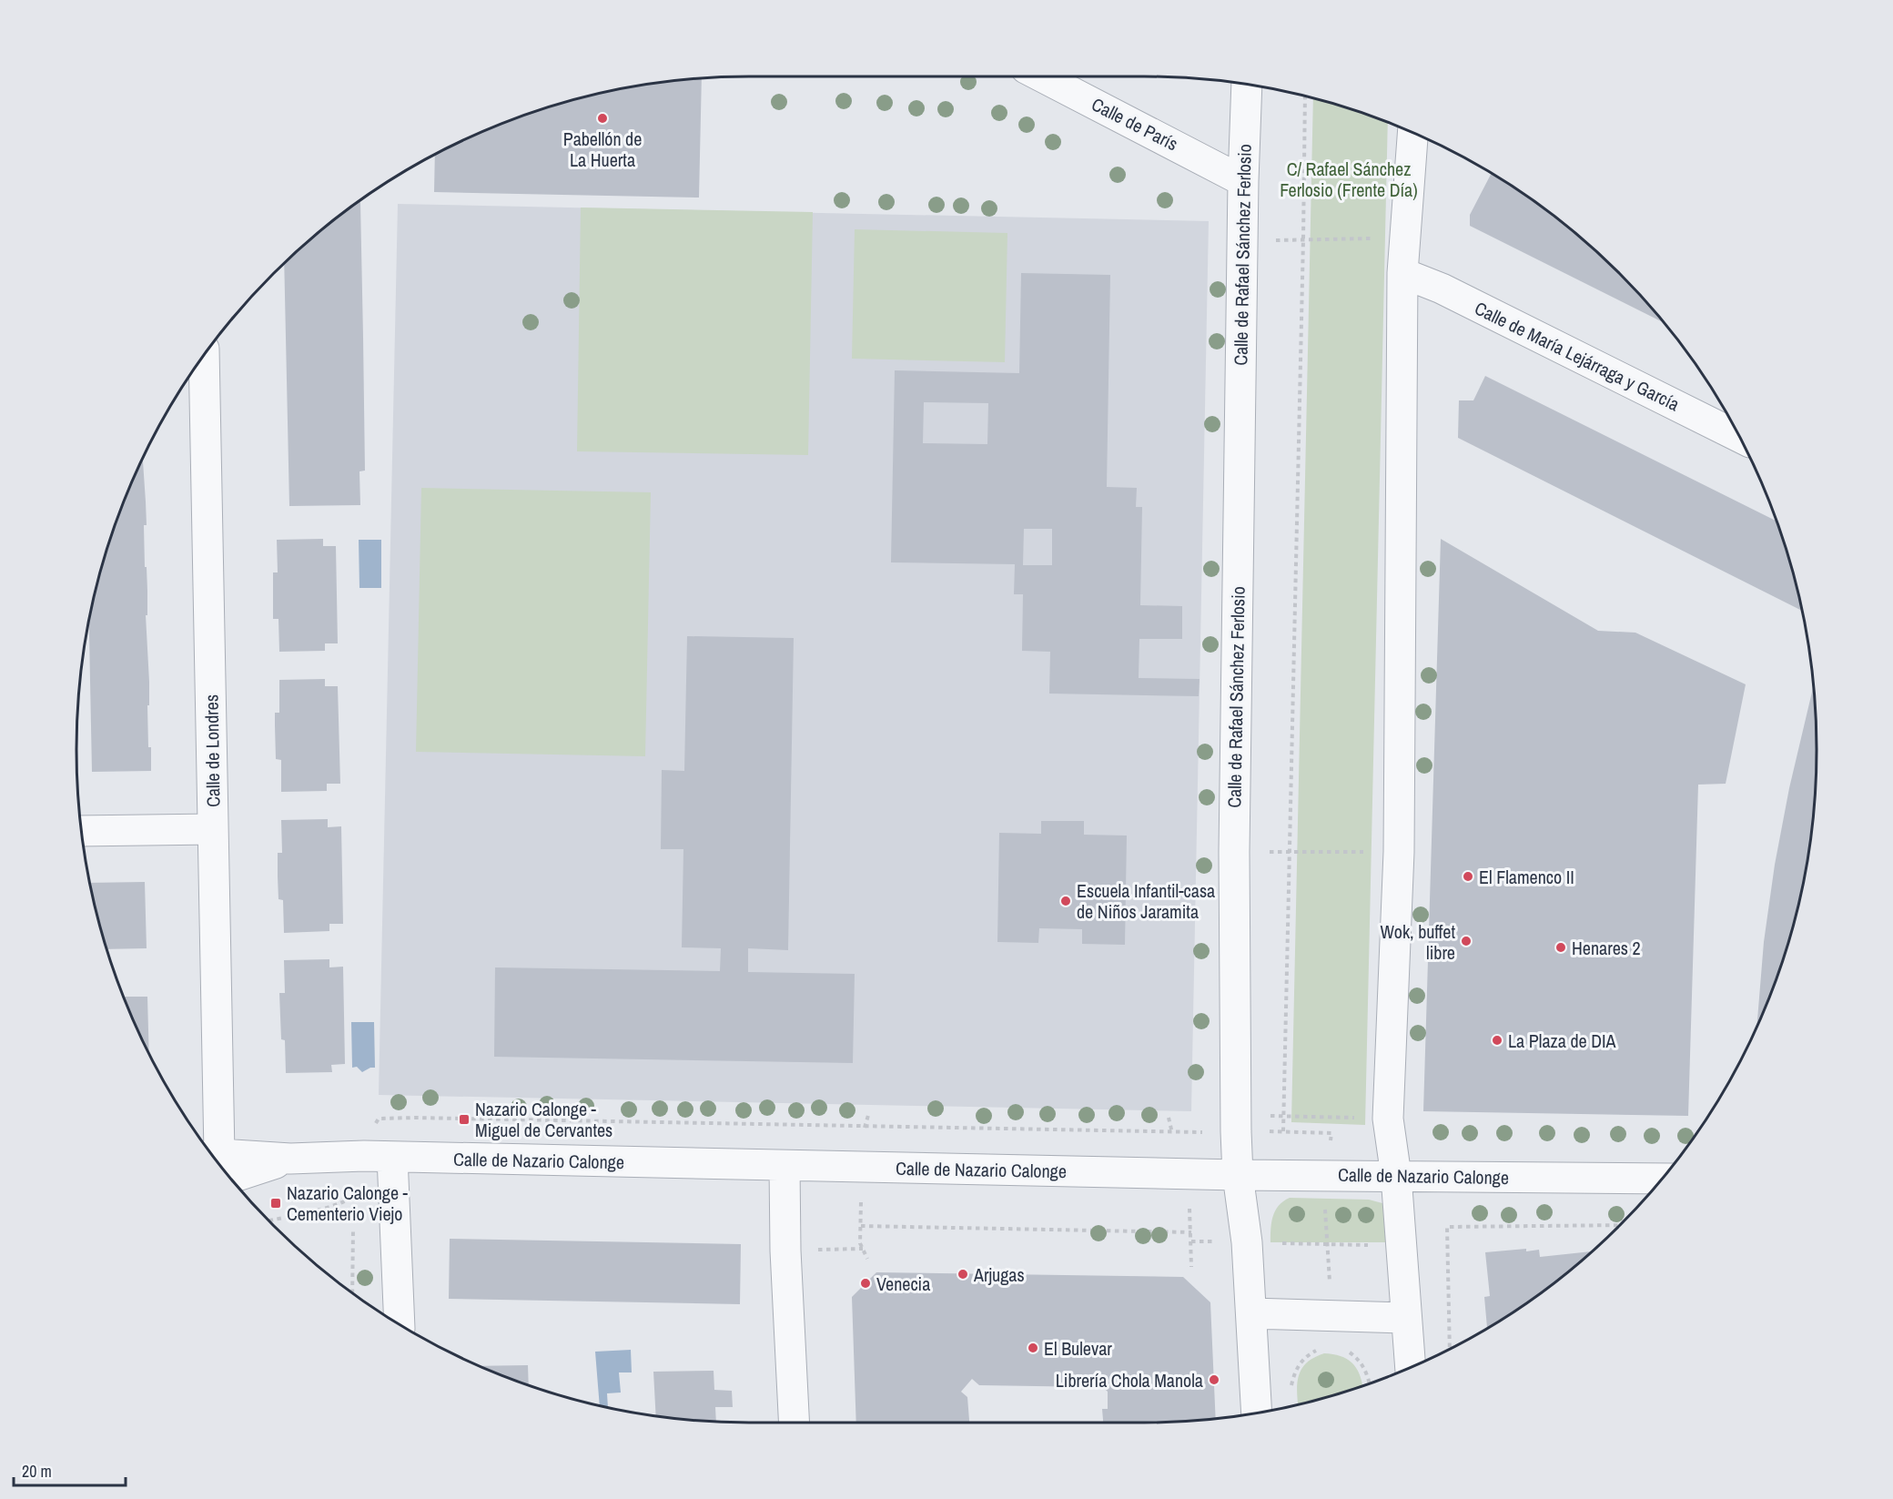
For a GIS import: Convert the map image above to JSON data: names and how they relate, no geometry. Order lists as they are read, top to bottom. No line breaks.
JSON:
{"streets":{"street":["Calle de París","Calle de Rafael Sánchez Ferlosio","Calle de María Lejárraga y García","Calle de Londres","Calle de Nazario Calonge"]},"crossings":[["Calle de París","Calle de Rafael Sánchez Ferlosio"],["Calle de Rafael Sánchez Ferlosio","Calle de Nazario Calonge"]],"parks":["C/ Rafael Sánchez Ferlosio (Frente Día)"],"places":{"other":["Pabellón de La Huerta","El Flamenco II","Escuela Infantil-casa de Niños Jaramita","Wok, buffet libre","Henares 2","La Plaza de DIA","Arjugas","Venecia","El Bulevar","Librería Chola Manola"],"transit":["Nazario Calonge - Miguel de Cervantes","Nazario Calonge - Cementerio Viejo"]},"scale_bar":"20 m"}
